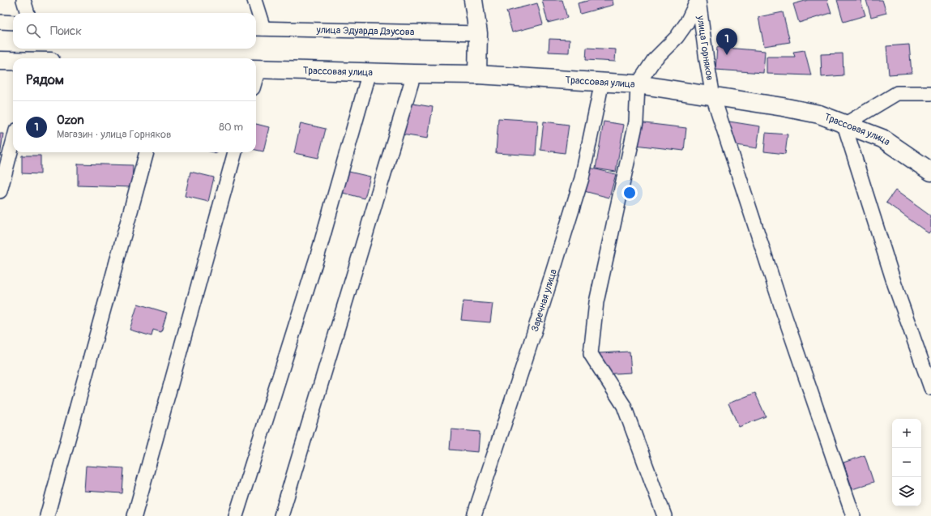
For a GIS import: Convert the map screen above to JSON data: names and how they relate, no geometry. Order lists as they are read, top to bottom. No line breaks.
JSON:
{"streets":{"street":["улица Эдуарда Дзусова","улица Горняков","Трассовая улица","Заречная улица"]},"crossings":[["улица Горняков","Трассовая улица"],["Трассовая улица","Заречная улица"]],"page":{"search":"Поиск","pins":"1","heading":"Рядом","list":[{"mark":"1","name":"Ozon","note":"Магазин · улица Горняков","value":"80 m"}],"map_buttons":["+","−"]}}
